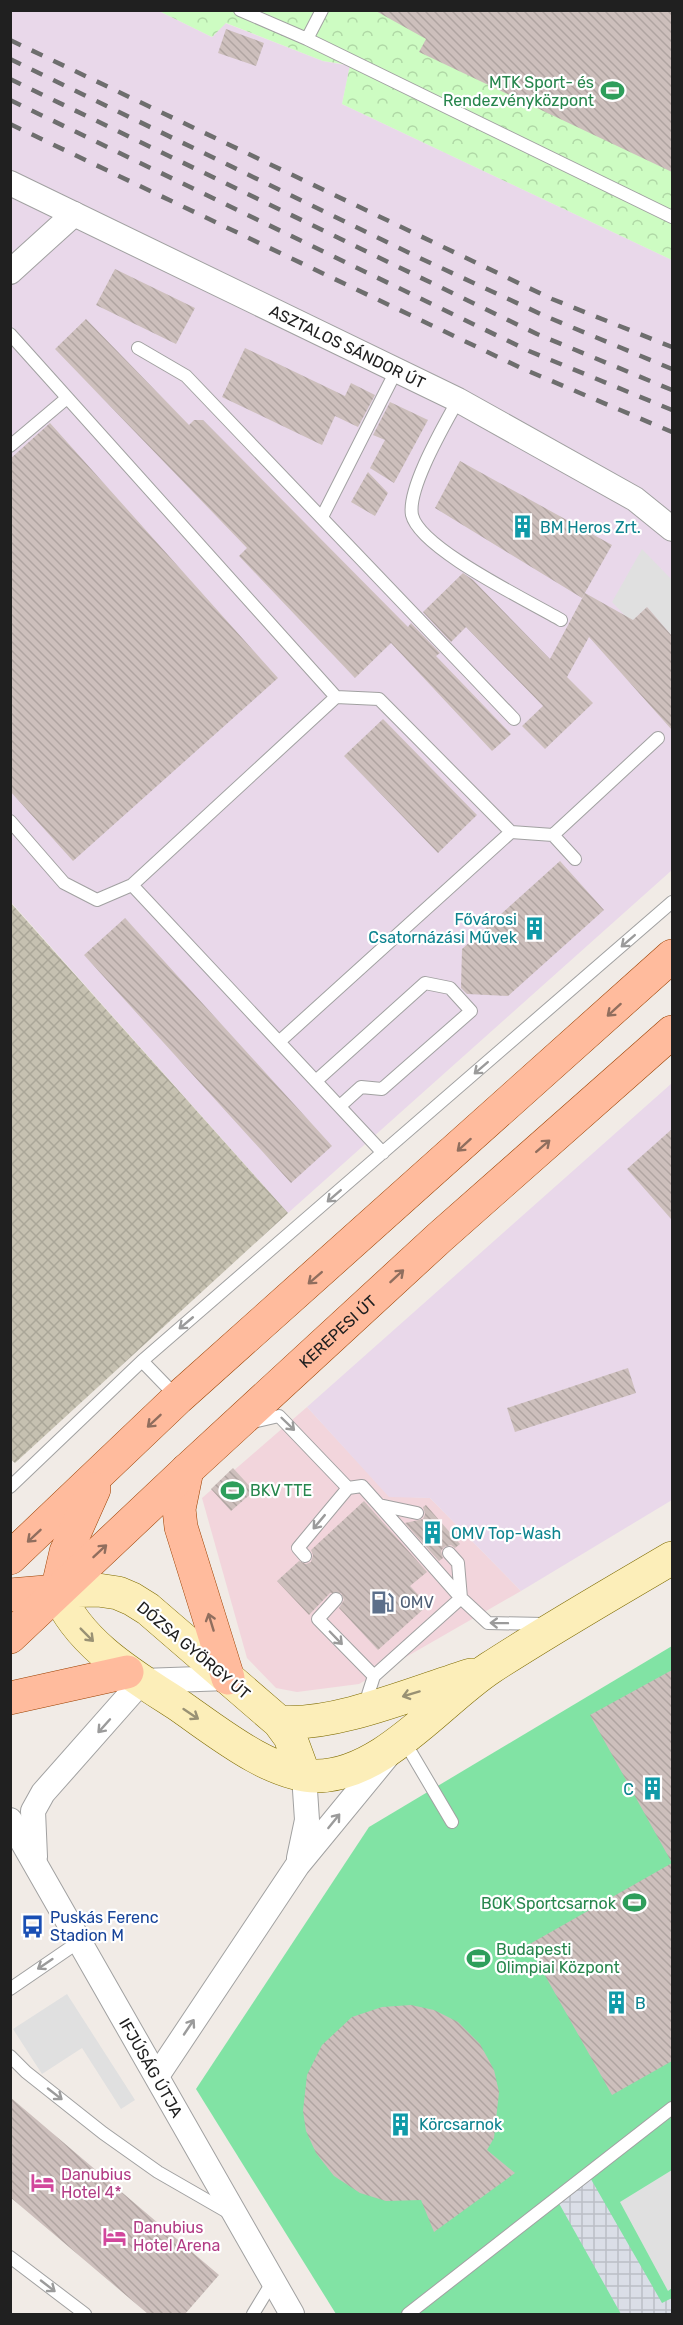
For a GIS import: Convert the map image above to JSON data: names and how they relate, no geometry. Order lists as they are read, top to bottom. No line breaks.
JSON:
{"streets":{"main road":["KEREPESI ÚT","DÓZSA GYÖRGY ÚT"],"street":["ASZTALOS SÁNDOR ÚT","IFJÚSÁG ÚTJA"]},"crossings":[["KEREPESI ÚT","DÓZSA GYÖRGY ÚT"]],"places":{"sports":["MTK Sport- és Rendezvényközpont","BKV TTE","BOK Sportcsarnok","Budapesti Olimpiai Központ"],"building":["BM Heros Zrt.","Fővárosi Csatornázási Művek","OMV Top-Wash","C","B","Körcsarnok"],"fuel station":["OMV"],"bus stop":["Puskás Ferenc Stadion M"],"hotel":["Danubius Hotel 4*","Danubius Hotel Arena"]}}
